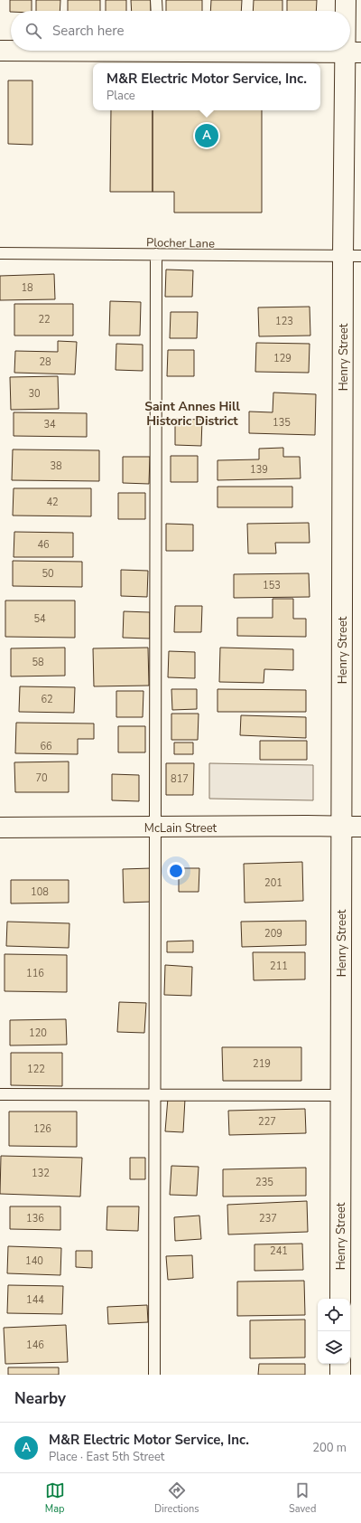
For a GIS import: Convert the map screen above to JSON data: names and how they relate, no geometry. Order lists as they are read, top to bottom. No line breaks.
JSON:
{"streets":{"street":["Henry Street","McLain Street"],"lane":["Plocher Lane"]},"crossings":[["Plocher Lane","Henry Street"],["Henry Street","McLain Street"]],"districts":["Saint Annes Hill Historic District"],"house_numbers":["18","22","123","129","28","30","135","34","38","139","42","46","50","153","54","58","62","66","70","817","201","108","209","211","116","120","219","122","227","126","132","235","136","237","241","140","144","146"],"page":{"search":"Search here","popup":["M&R Electric Motor Service, Inc.","Place"],"pins":"A","heading":"Nearby","list":[{"mark":"A","name":"M&R Electric Motor Service, Inc.","note":"Place · East 5th Street","value":"200 m"}],"nav":["Map","Directions","Saved"]}}
